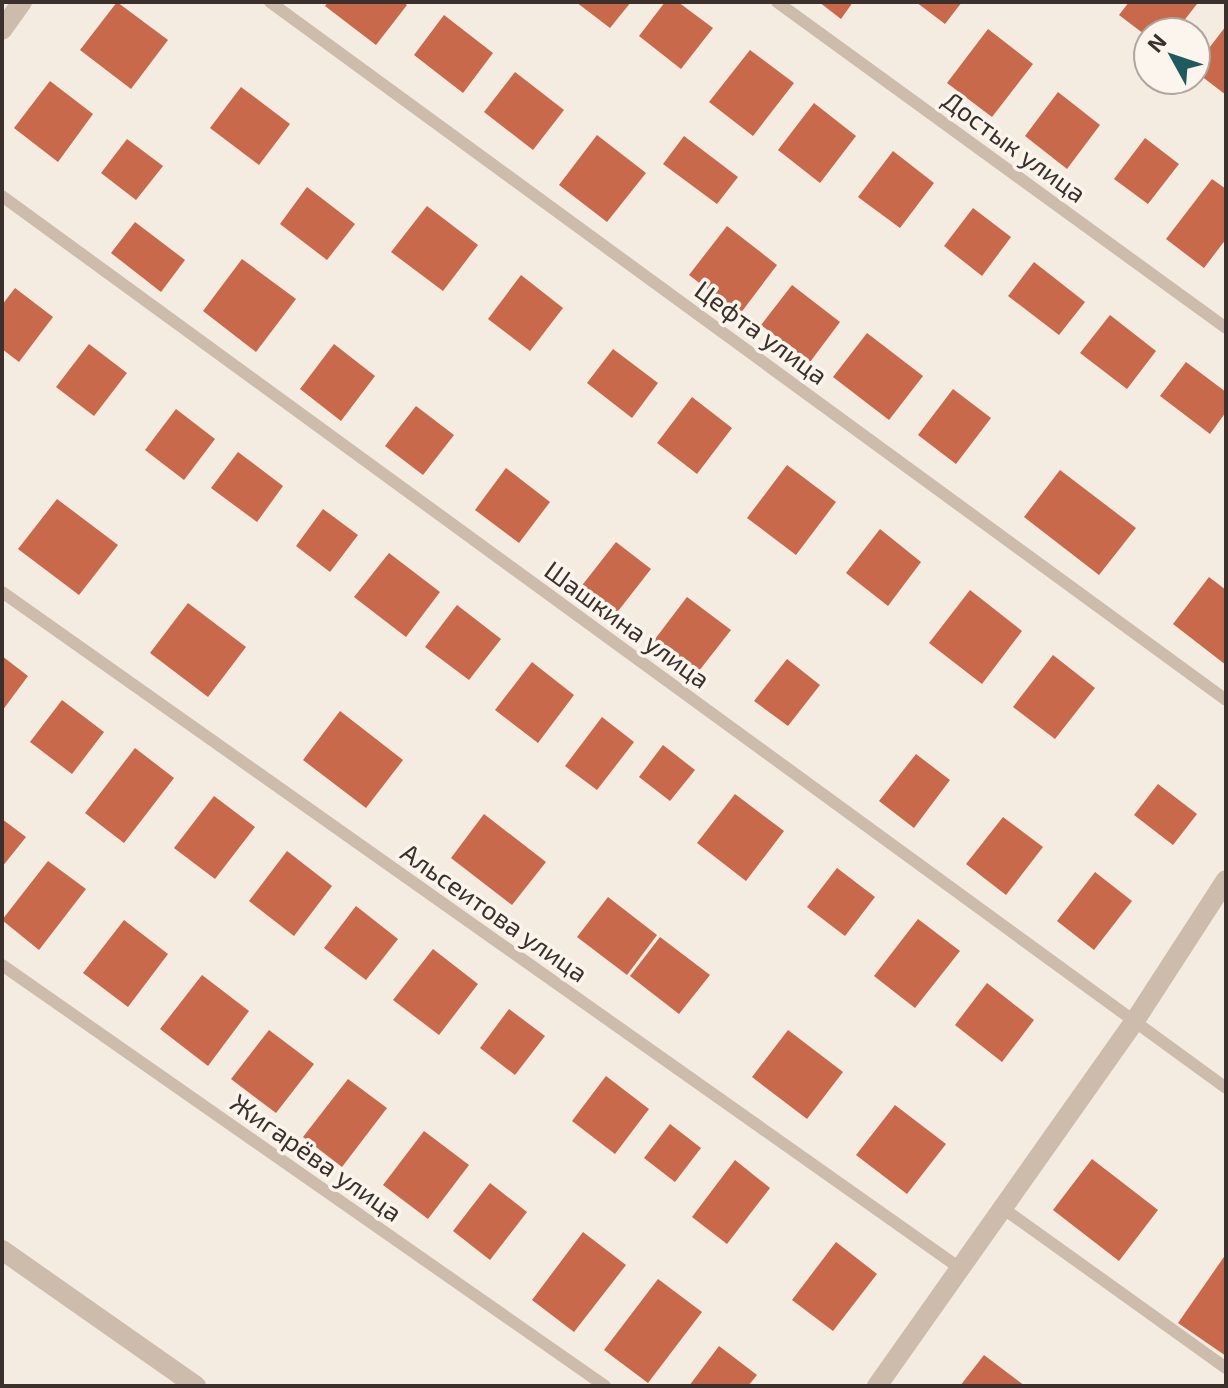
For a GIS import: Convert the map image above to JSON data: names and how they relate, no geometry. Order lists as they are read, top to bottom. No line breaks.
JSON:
{"streets":{"lane":["Достык улица","Цефта улица","Шашкина улица","Альсеитова улица","Жигарёва улица"]},"north":"top left"}
